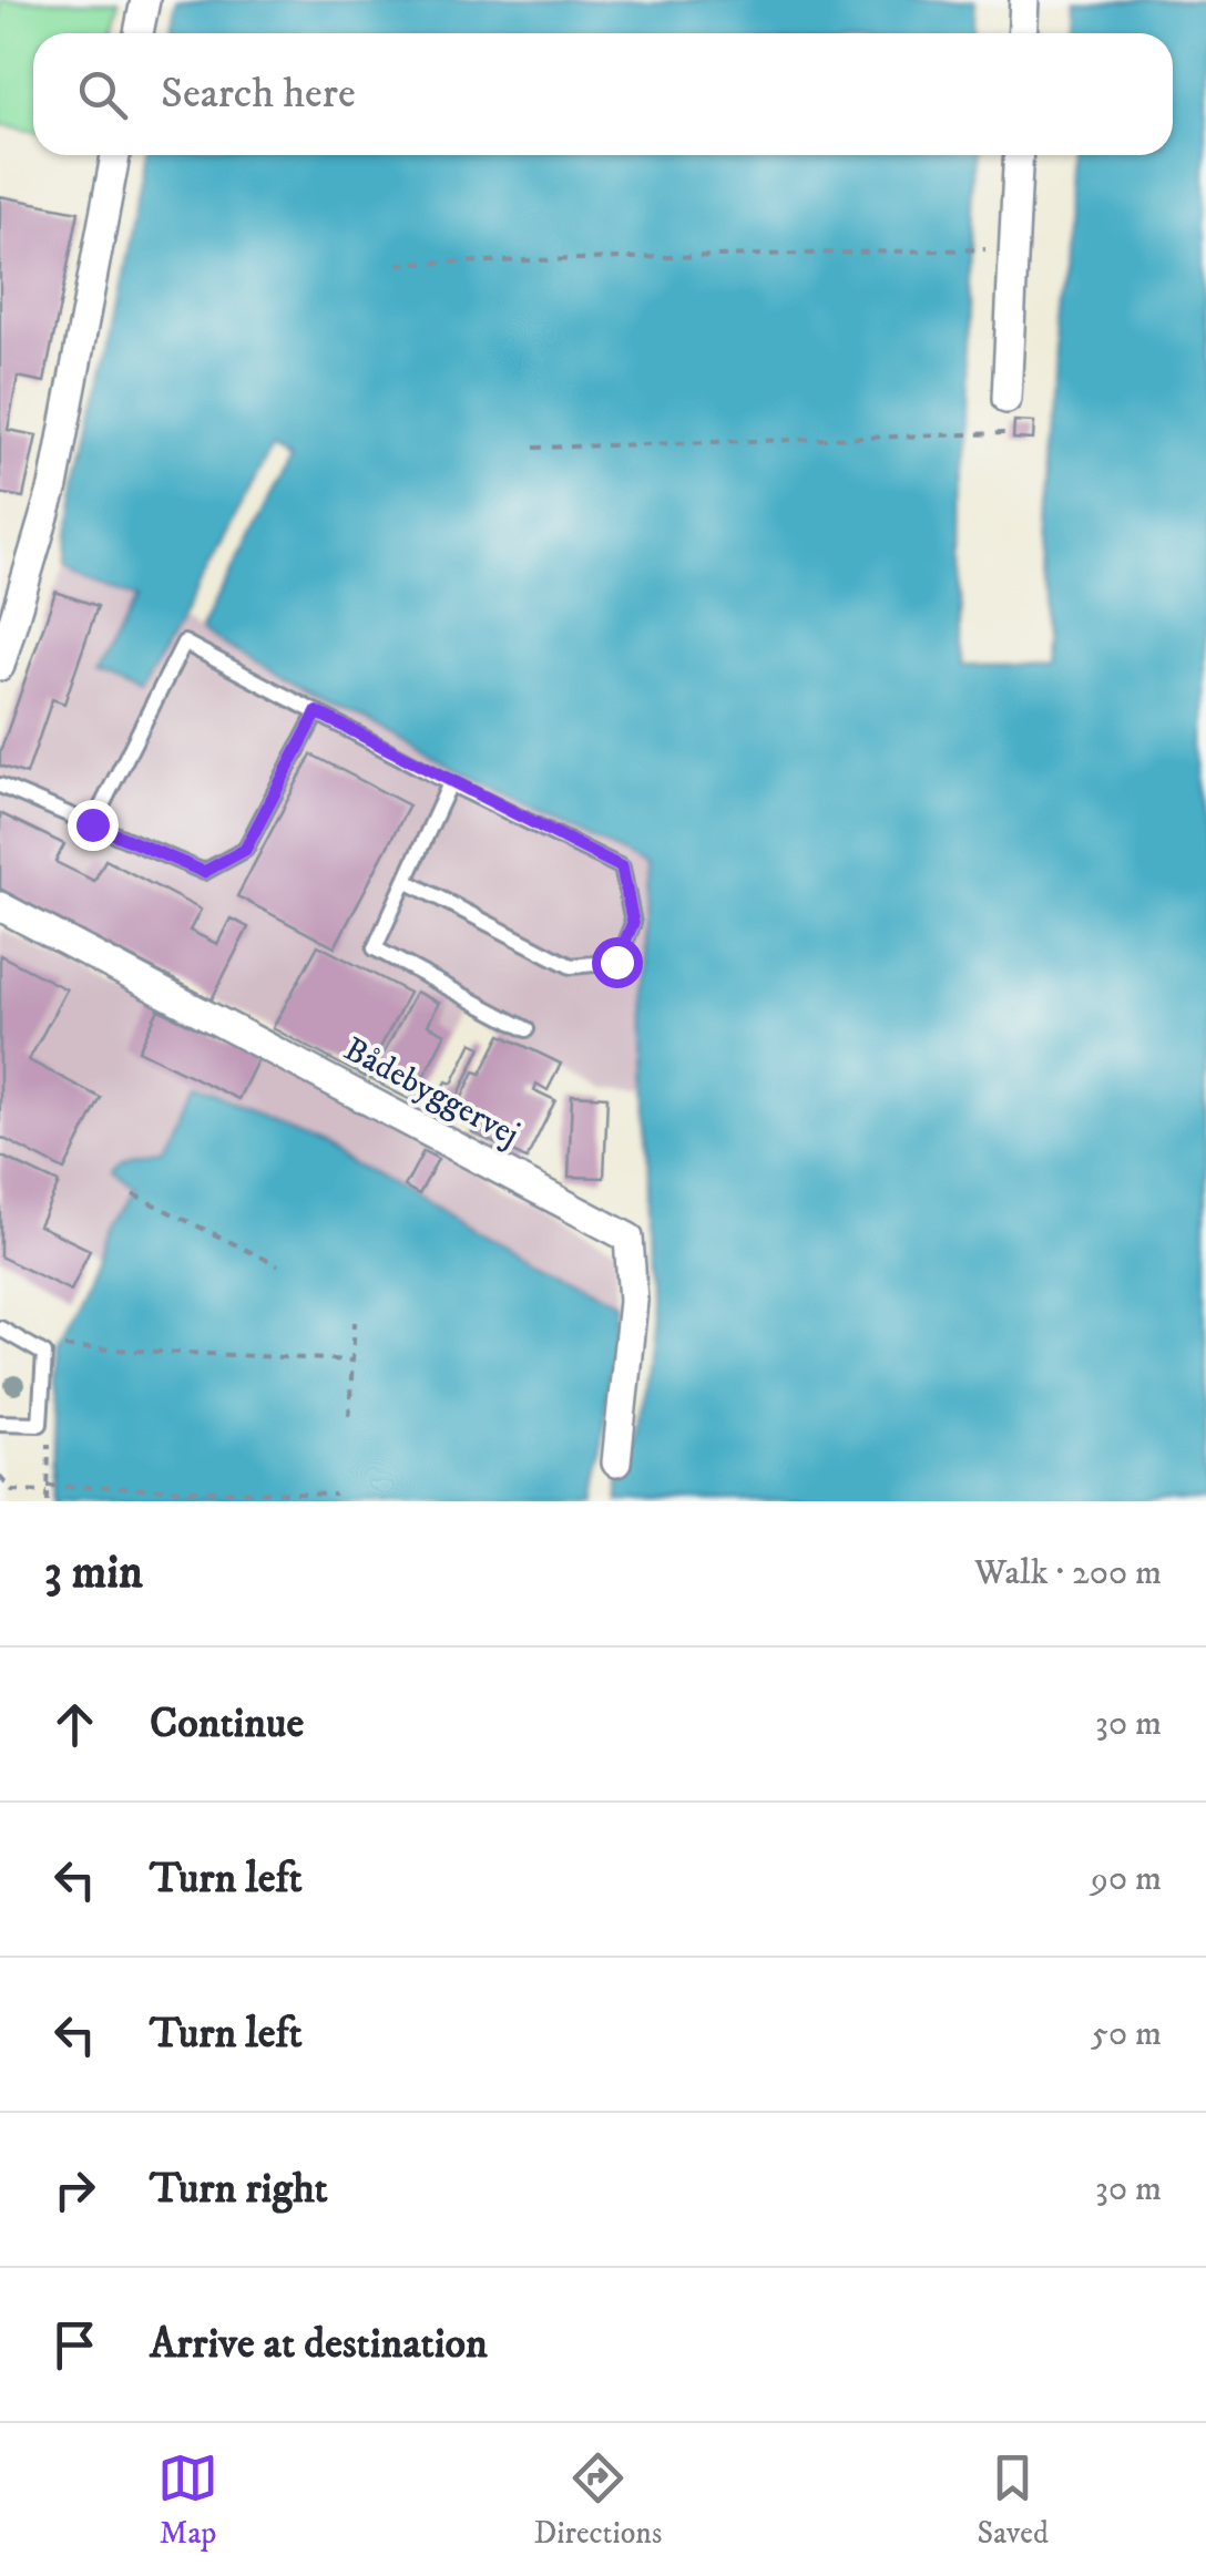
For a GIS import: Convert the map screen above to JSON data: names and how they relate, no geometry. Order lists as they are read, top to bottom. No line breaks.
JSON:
{"streets":{"street":["Bådebyggervej"]},"page":{"search":"Search here","heading":["3 min","Walk · 200 m"],"list":[["Continue","30 m"],["Turn left","90 m"],["Turn left","50 m"],["Turn right","30 m"],"Arrive at destination"],"nav":["Map","Directions","Saved"]}}
